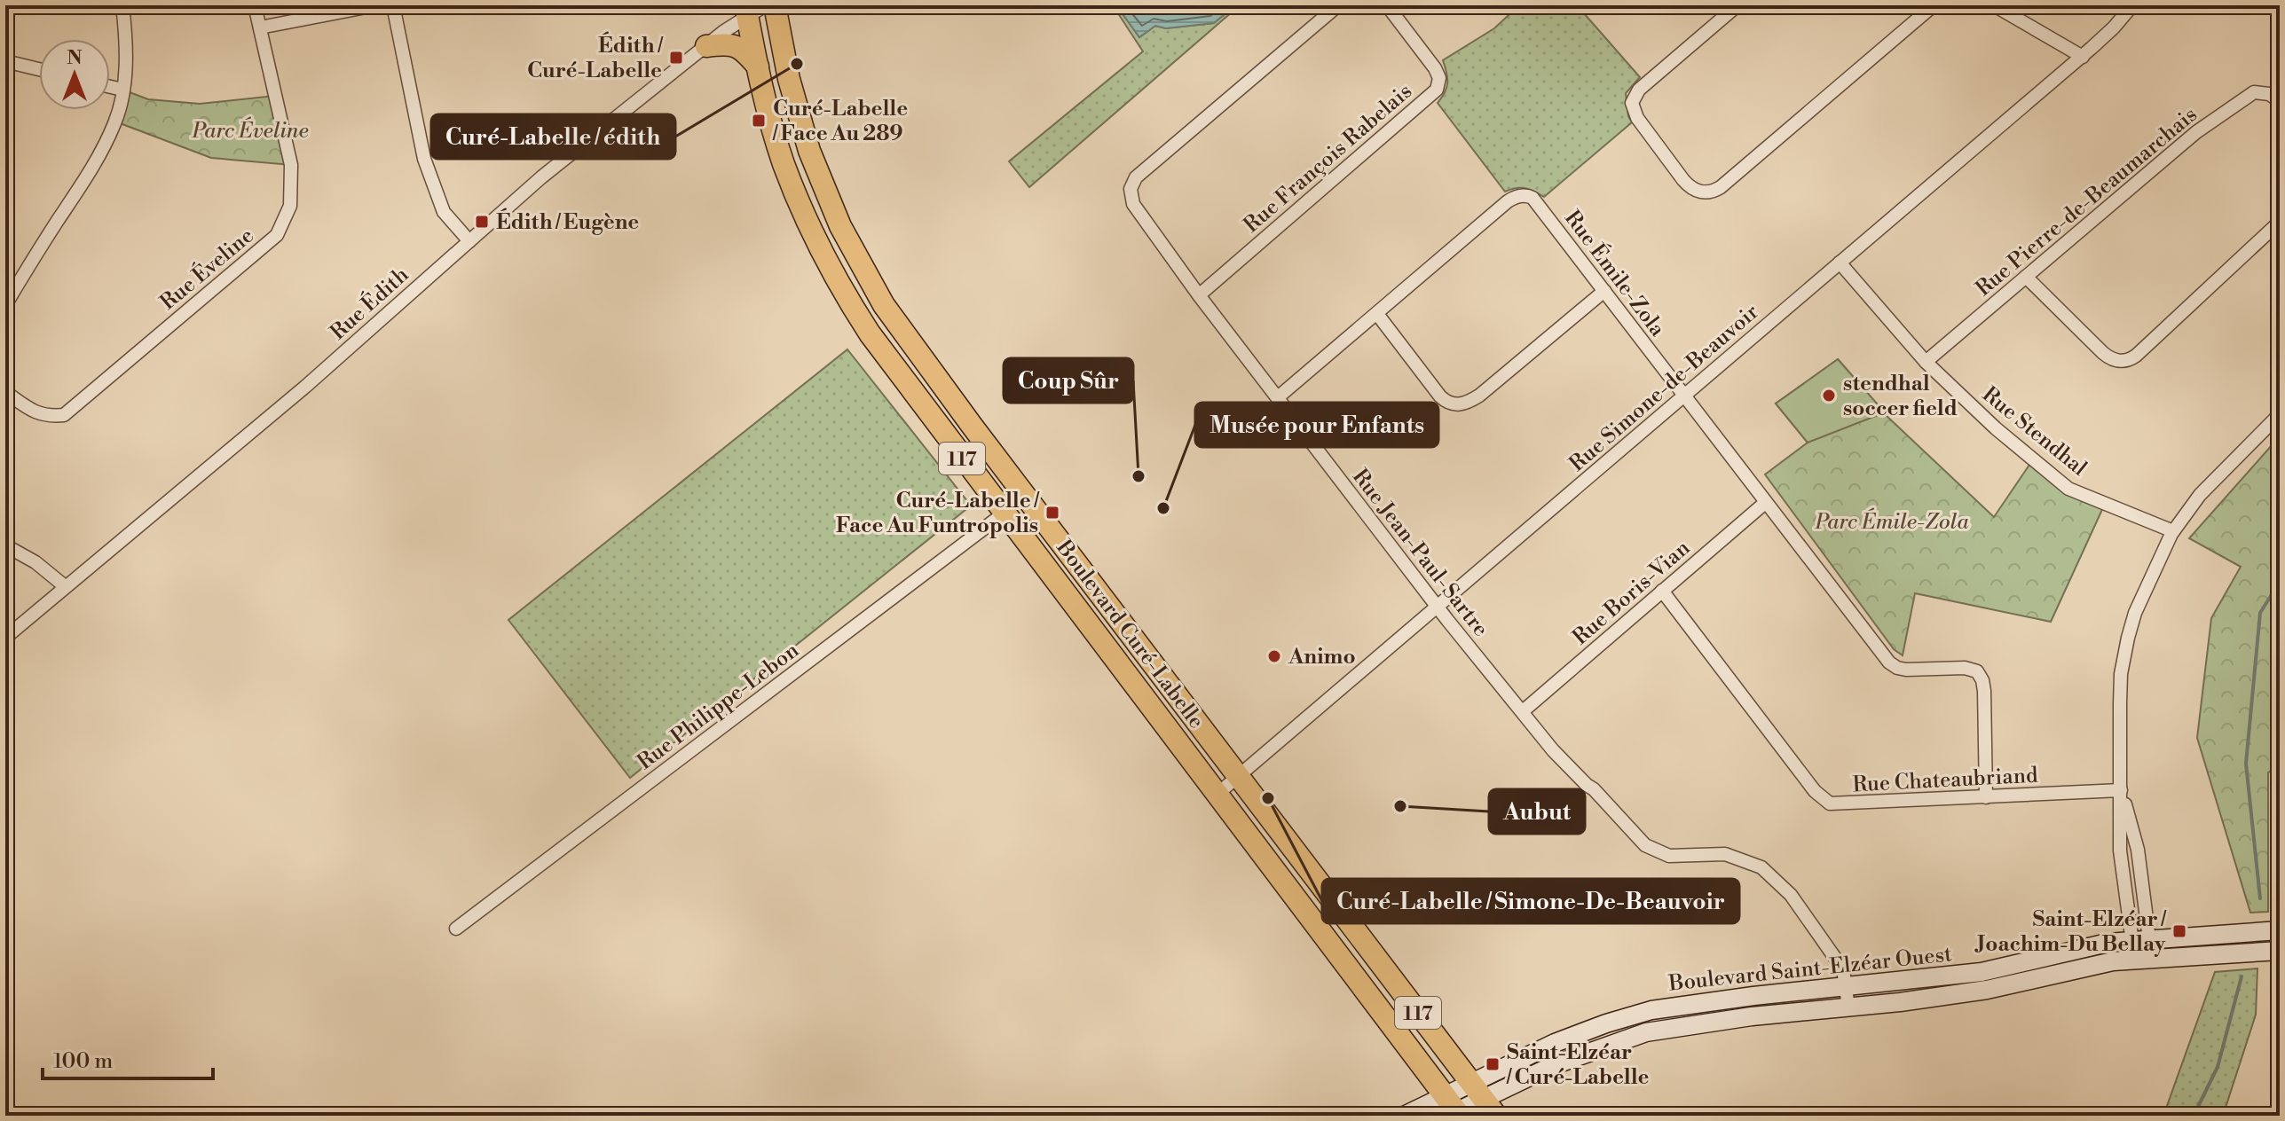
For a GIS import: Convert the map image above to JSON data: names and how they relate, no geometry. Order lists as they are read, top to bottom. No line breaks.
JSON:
{"streets":{"main road":["117","Boulevard Curé-Labelle"],"street":["Rue François Rabelais","Rue Pierre-de-Beaumarchais","Rue Éveline","Rue Émile-Zola","Rue Édith","Rue Simone-de-Beauvoir","Rue Stendhal","Rue Jean-Paul-Sartre","Rue Boris-Vian","Rue Philippe-Lebon","Rue Chateaubriand","Boulevard Saint-Elzéar Ouest"]},"crossings":[["Rue François Rabelais","Rue Jean-Paul-Sartre"],["Rue Pierre-de-Beaumarchais","Rue Stendhal"],["Rue Émile-Zola","Rue Simone-de-Beauvoir"],["Rue Émile-Zola","Rue Jean-Paul-Sartre"],["Rue Émile-Zola","Rue Boris-Vian"],["Rue Émile-Zola","Rue Chateaubriand"],["Rue Édith","Boulevard Curé-Labelle"],["Rue Simone-de-Beauvoir","Rue Stendhal"],["Rue Simone-de-Beauvoir","Rue Jean-Paul-Sartre"],["Rue Simone-de-Beauvoir","Boulevard Curé-Labelle"],["Rue Jean-Paul-Sartre","Rue Boris-Vian"],["Rue Jean-Paul-Sartre","Boulevard Saint-Elzéar Ouest"],["Rue Boris-Vian","Rue Chateaubriand"],["Boulevard Curé-Labelle","Rue Philippe-Lebon"],["Boulevard Curé-Labelle","Boulevard Saint-Elzéar Ouest"]],"parks":["Parc Éveline","Parc Émile-Zola"],"places":{"transit":["Édith / Curé-Labelle","Curé-Labelle / Face Au 289","Édith / Eugène","Curé-Labelle / Face Au Funtropolis","Saint-Elzéar / Joachim-Du Bellay","Saint-Elzéar / Curé-Labelle"],"other":["Curé-Labelle / édith","stendhal soccer field","Coup Sûr","Musée pour Enfants","Animo","Curé-Labelle / Simone-De-Beauvoir","Aubut"]},"scale_bar":"100 m","north":"top"}
